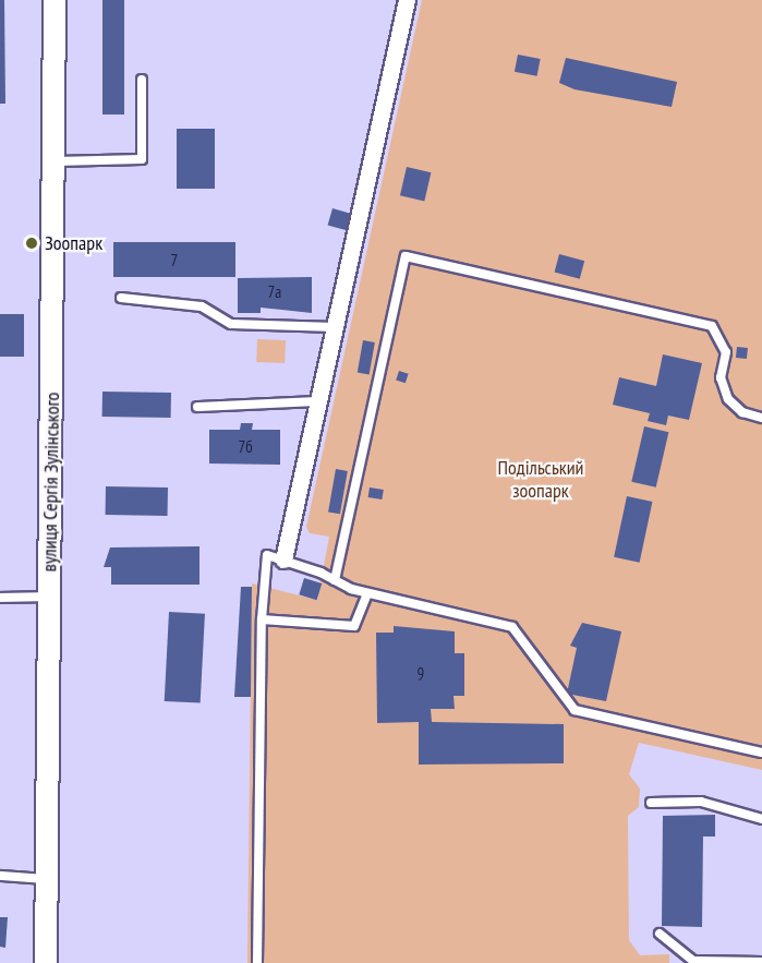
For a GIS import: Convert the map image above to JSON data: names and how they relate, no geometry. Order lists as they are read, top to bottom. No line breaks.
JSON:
{"streets":{"street":["вулиця Сергія Зулінського"]},"parks":["Подільський зоопарк"],"places":["Зоопарк"],"house_numbers":["7","7а","7б","9"]}
